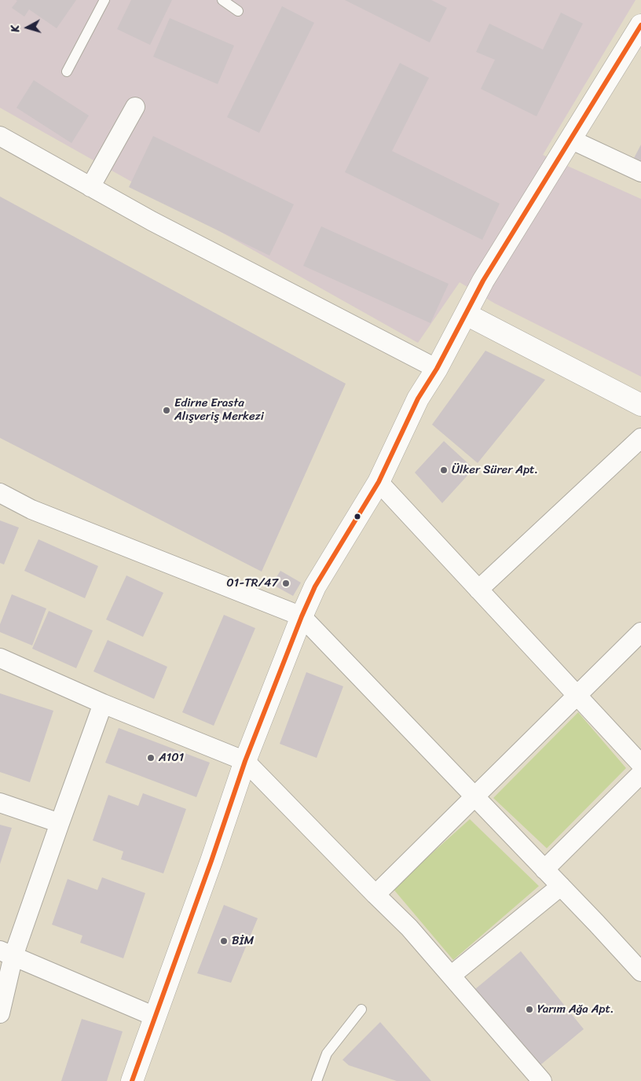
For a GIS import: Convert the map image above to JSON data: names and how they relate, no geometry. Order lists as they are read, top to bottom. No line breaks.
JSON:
{"places":["Edirne Erasta Alışveriş Merkezi","Ülker Sürer Apt.","01-TR/47","A101","BİM","Yarım Ağa Apt."],"north":"left"}
